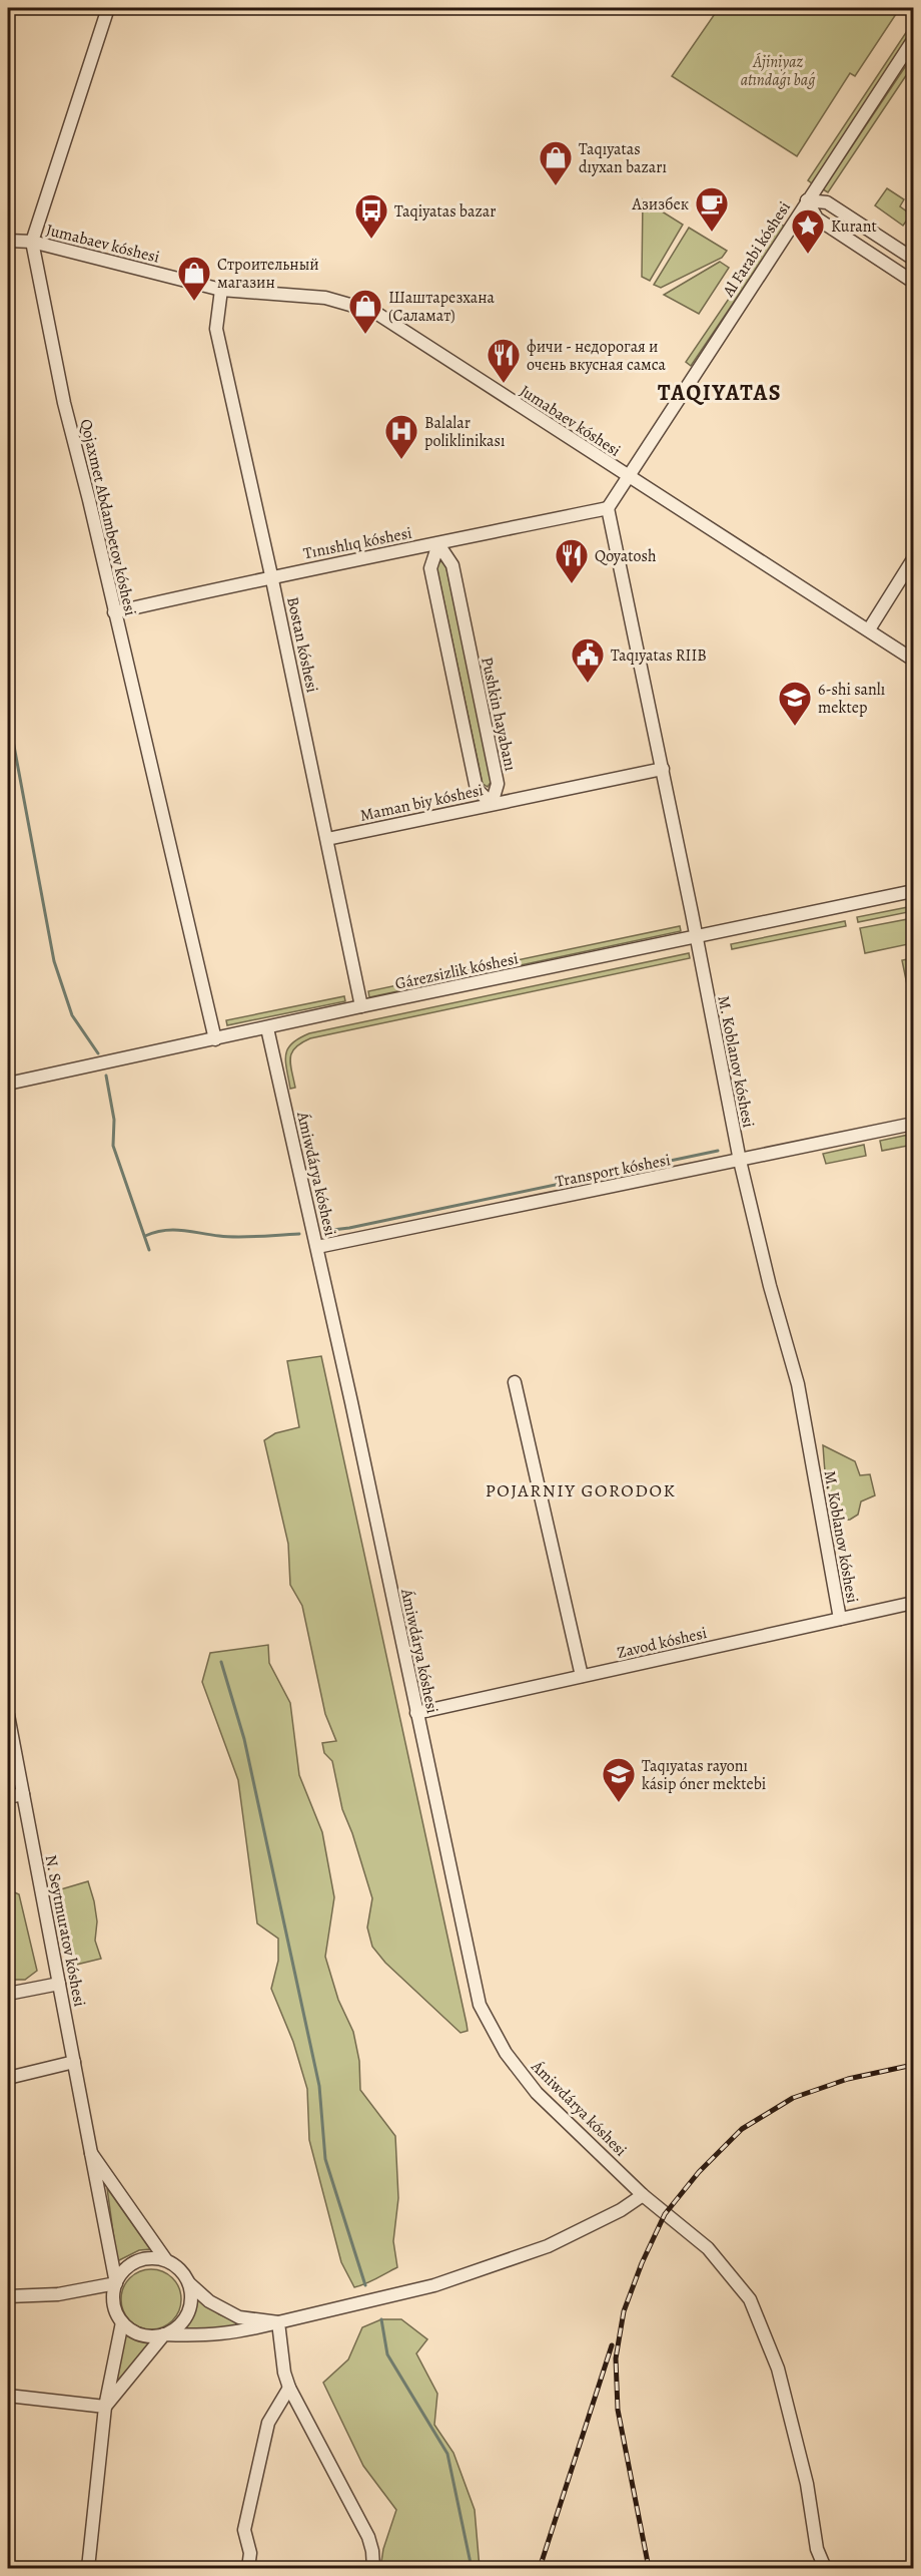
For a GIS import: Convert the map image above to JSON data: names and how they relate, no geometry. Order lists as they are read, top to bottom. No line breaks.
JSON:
{"streets":{"street":["Jumabaev kóshesi","Al Farabi kóshesi","Qojaxmet Abdambetov kóshesi","Tınıshlıq kóshesi","Bostan kóshesi","Pushkin hayabanı","Maman biy kóshesi","Gárezsizlik kóshesi","M. Koblanov kóshesi","Transport kóshesi","Ámiwdárya kóshesi","Zavod kóshesi","N. Seytmuratov kóshesi"]},"crossings":[["Jumabaev kóshesi","Al Farabi kóshesi"],["Jumabaev kóshesi","Qojaxmet Abdambetov kóshesi"],["Jumabaev kóshesi","Bostan kóshesi"],["Al Farabi kóshesi","Tınıshlıq kóshesi"],["Al Farabi kóshesi","M. Koblanov kóshesi"],["Qojaxmet Abdambetov kóshesi","Tınıshlıq kóshesi"],["Qojaxmet Abdambetov kóshesi","Gárezsizlik kóshesi"],["Tınıshlıq kóshesi","Bostan kóshesi"],["Tınıshlıq kóshesi","Pushkin hayabanı"],["Tınıshlıq kóshesi","M. Koblanov kóshesi"],["Bostan kóshesi","Maman biy kóshesi"],["Bostan kóshesi","Gárezsizlik kóshesi"],["Pushkin hayabanı","Maman biy kóshesi"],["Maman biy kóshesi","M. Koblanov kóshesi"],["Gárezsizlik kóshesi","M. Koblanov kóshesi"],["Gárezsizlik kóshesi","Ámiwdárya kóshesi"],["M. Koblanov kóshesi","Transport kóshesi"],["M. Koblanov kóshesi","Zavod kóshesi"],["Transport kóshesi","Ámiwdárya kóshesi"],["Ámiwdárya kóshesi","Zavod kóshesi"]],"districts":["TAQIYATAS","POJARNIY GORODOK"],"parks":["Ájiniyaz atındaǵı baǵ"],"places":{"shop":["Taqıyatas dıyxan bazarı","Строительный магазин","Шаштарезхана (Саламат)"],"cafe":["Азизбек"],"bus stop":["Taqiyatas bazar"],"place":["Kurant"],"restaurant":["фичи - недорогая и очень вкусная самса","Qoyatosh"],"hospital":["Balalar poliklinikası"],"public building":["Taqıyatas RIIB"],"school or university":["6-shi sanlı mektep","Taqıyatas rayonı kásip óner mektebi"]}}
